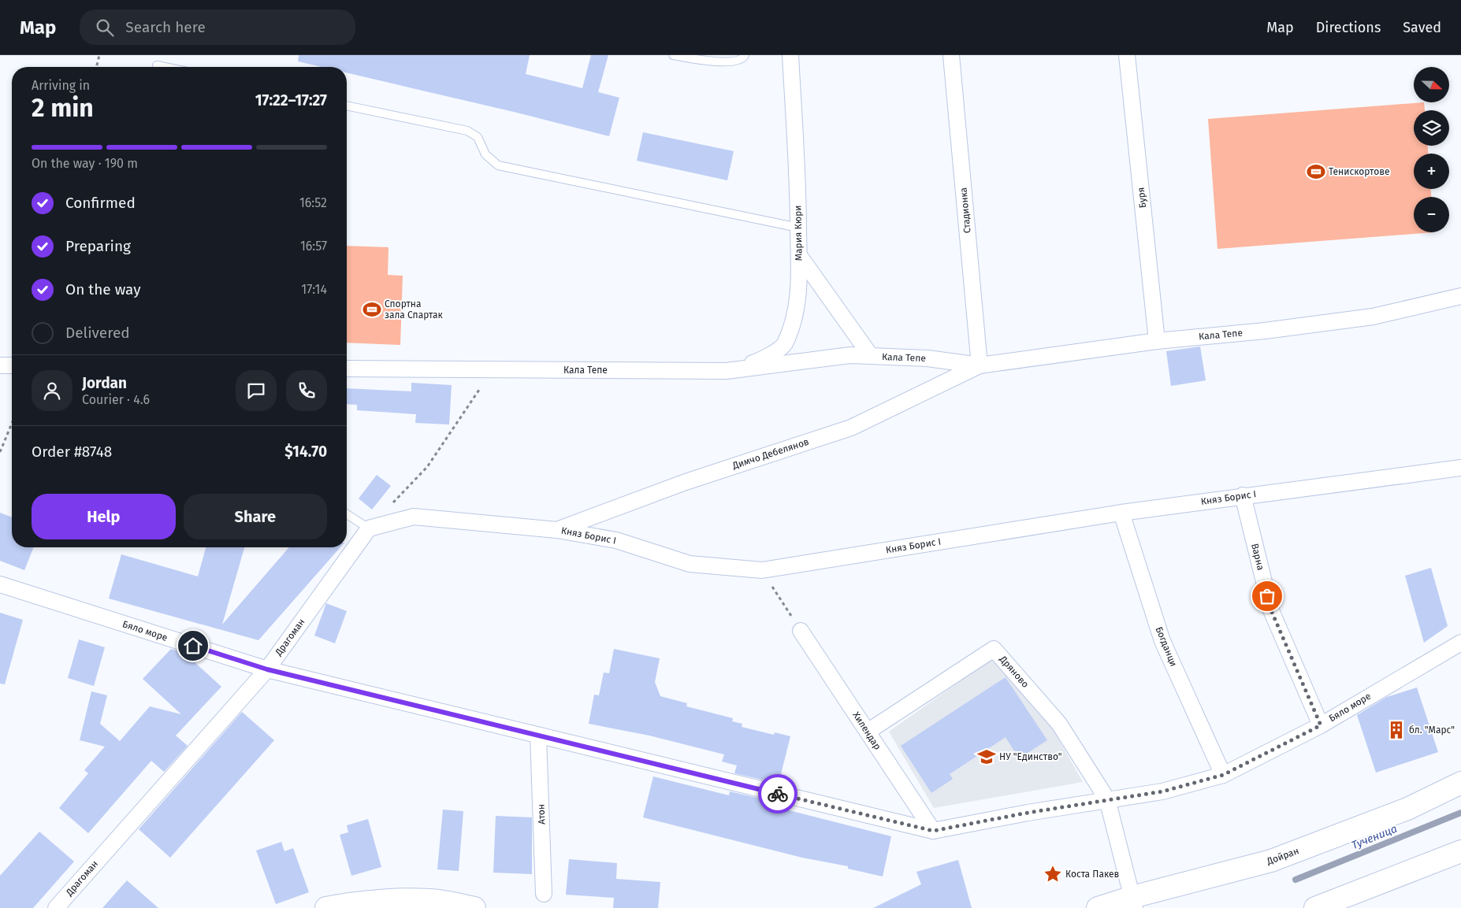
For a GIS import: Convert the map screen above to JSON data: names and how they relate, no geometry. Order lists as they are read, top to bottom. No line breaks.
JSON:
{"streets":{"main road":["Дойран"],"street":["Буря","Стадионка","Мария Кюри","Кала Тепе","Димчо Дебелянов","Княз Борис I","Варна","Бяло море","Драгоман","Богданци","Дряново","Хилендар","Атон"]},"crossings":[["Буря","Кала Тепе"],["Стадионка","Кала Тепе"],["Стадионка","Димчо Дебелянов"],["Мария Кюри","Кала Тепе"],["Кала Тепе","Димчо Дебелянов"],["Димчо Дебелянов","Княз Борис I"],["Княз Борис I","Варна"],["Княз Борис I","Драгоман"],["Княз Борис I","Богданци"],["Варна","Бяло море"],["Бяло море","Драгоман"],["Бяло море","Богданци"],["Бяло море","Дряново"],["Бяло море","Хилендар"],["Бяло море","Атон"],["Дряново","Хилендар"]],"water":["Тученица"],"places":{"sports":["Тенискортове","Спортна зала Спартак"],"building":["бл. \"Марс\""],"school or university":["НУ \"Единство\""],"place":["Коста Пакев"]},"north":"right","page":{"header":"Map","search":"Search here","nav":["Map","Directions","Saved"],"map_buttons":["+","−"],"heading":["2 min","Arriving in","17:22–17:27"],"panel":["Jordan","Courier · 4.6","Order #8748","$14.70"],"bar":"On the way · 190 m","list":[["Confirmed","16:52"],["Preparing","16:57"],["On the way","17:14"],"Delivered"],"buttons":["Help","Share"]}}
